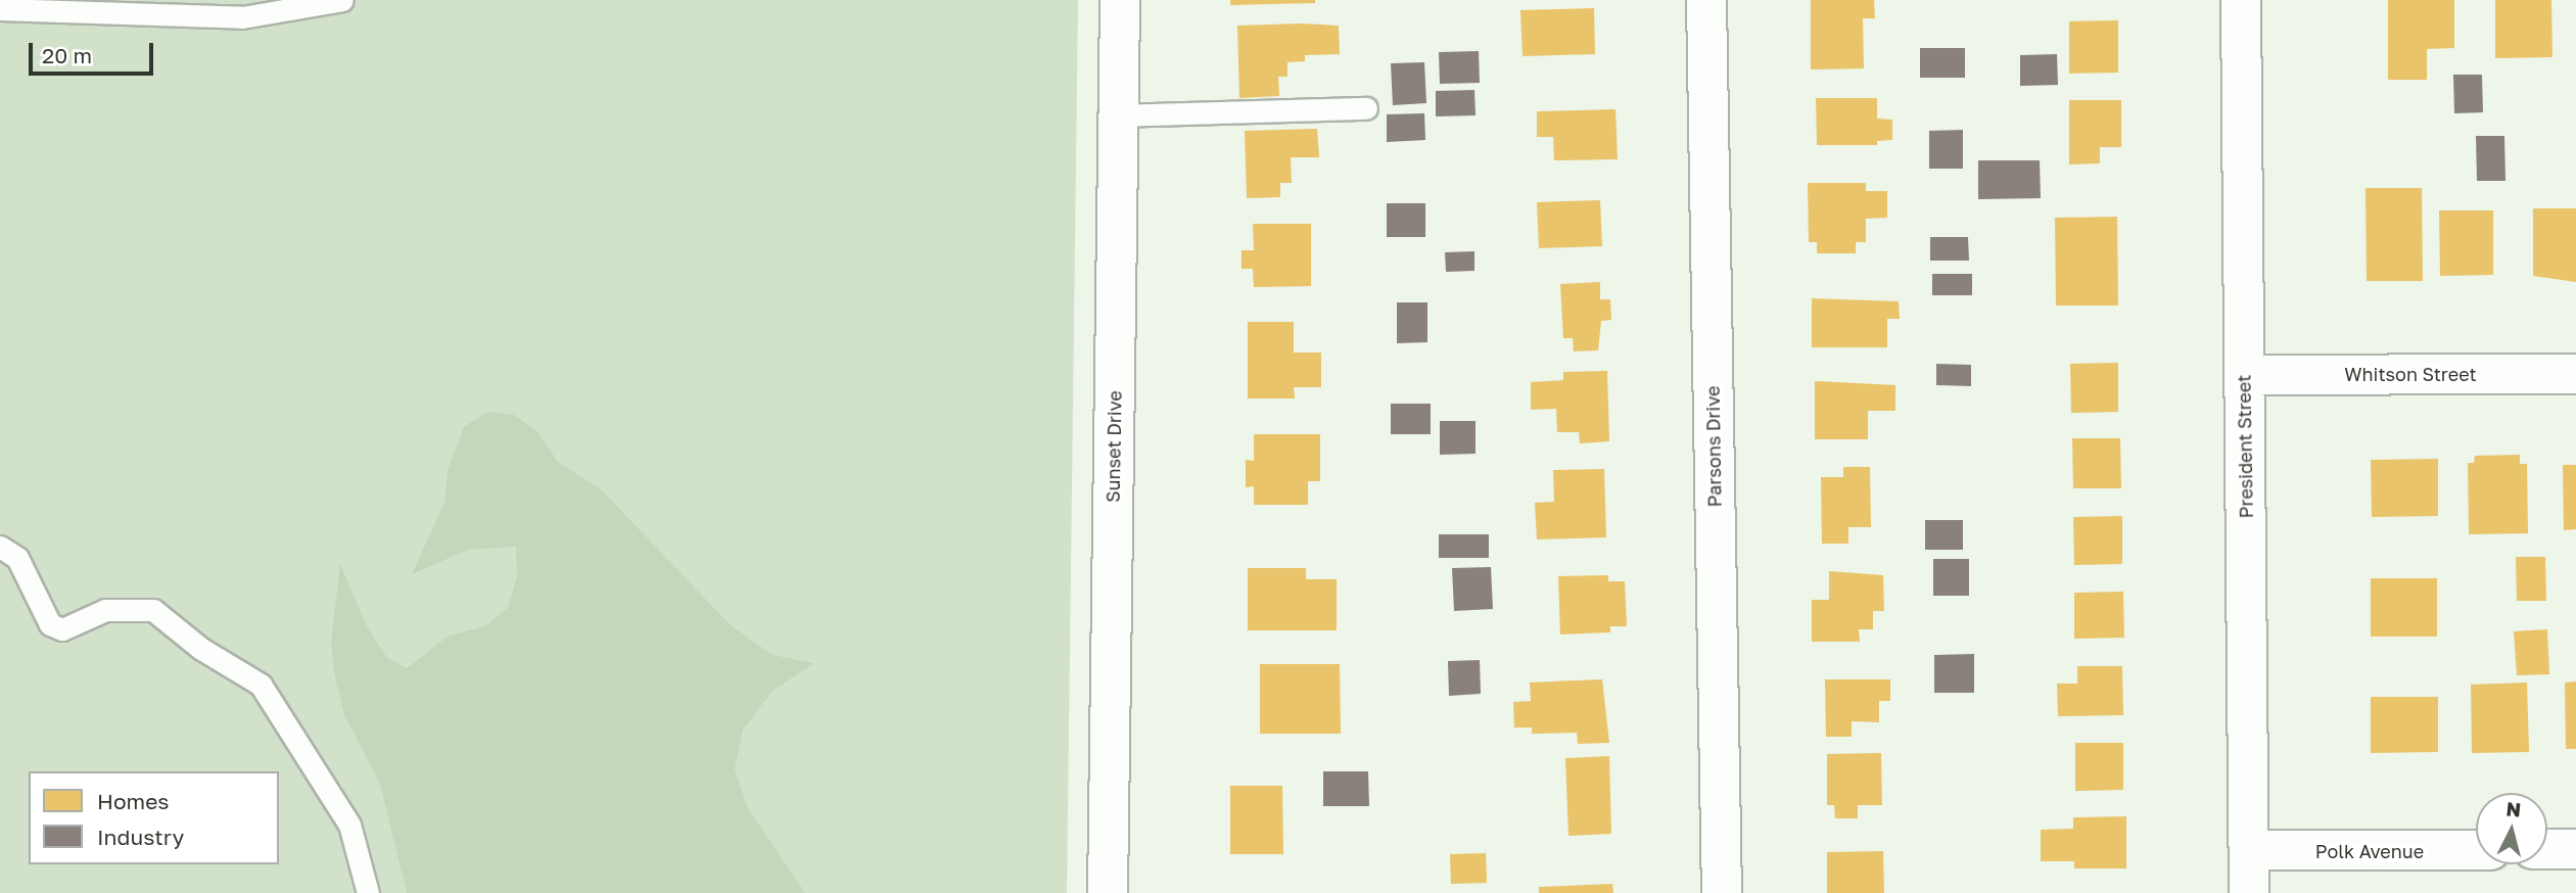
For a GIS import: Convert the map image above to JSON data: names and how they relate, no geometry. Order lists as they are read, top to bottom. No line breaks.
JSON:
{"streets":{"street":["Whitson Street","Sunset Drive","Parsons Drive","President Street","Polk Avenue"]},"crossings":[["Whitson Street","President Street"],["President Street","Polk Avenue"]],"legend":["Homes","Industry"],"scale_bar":"20 m","north":"top"}
